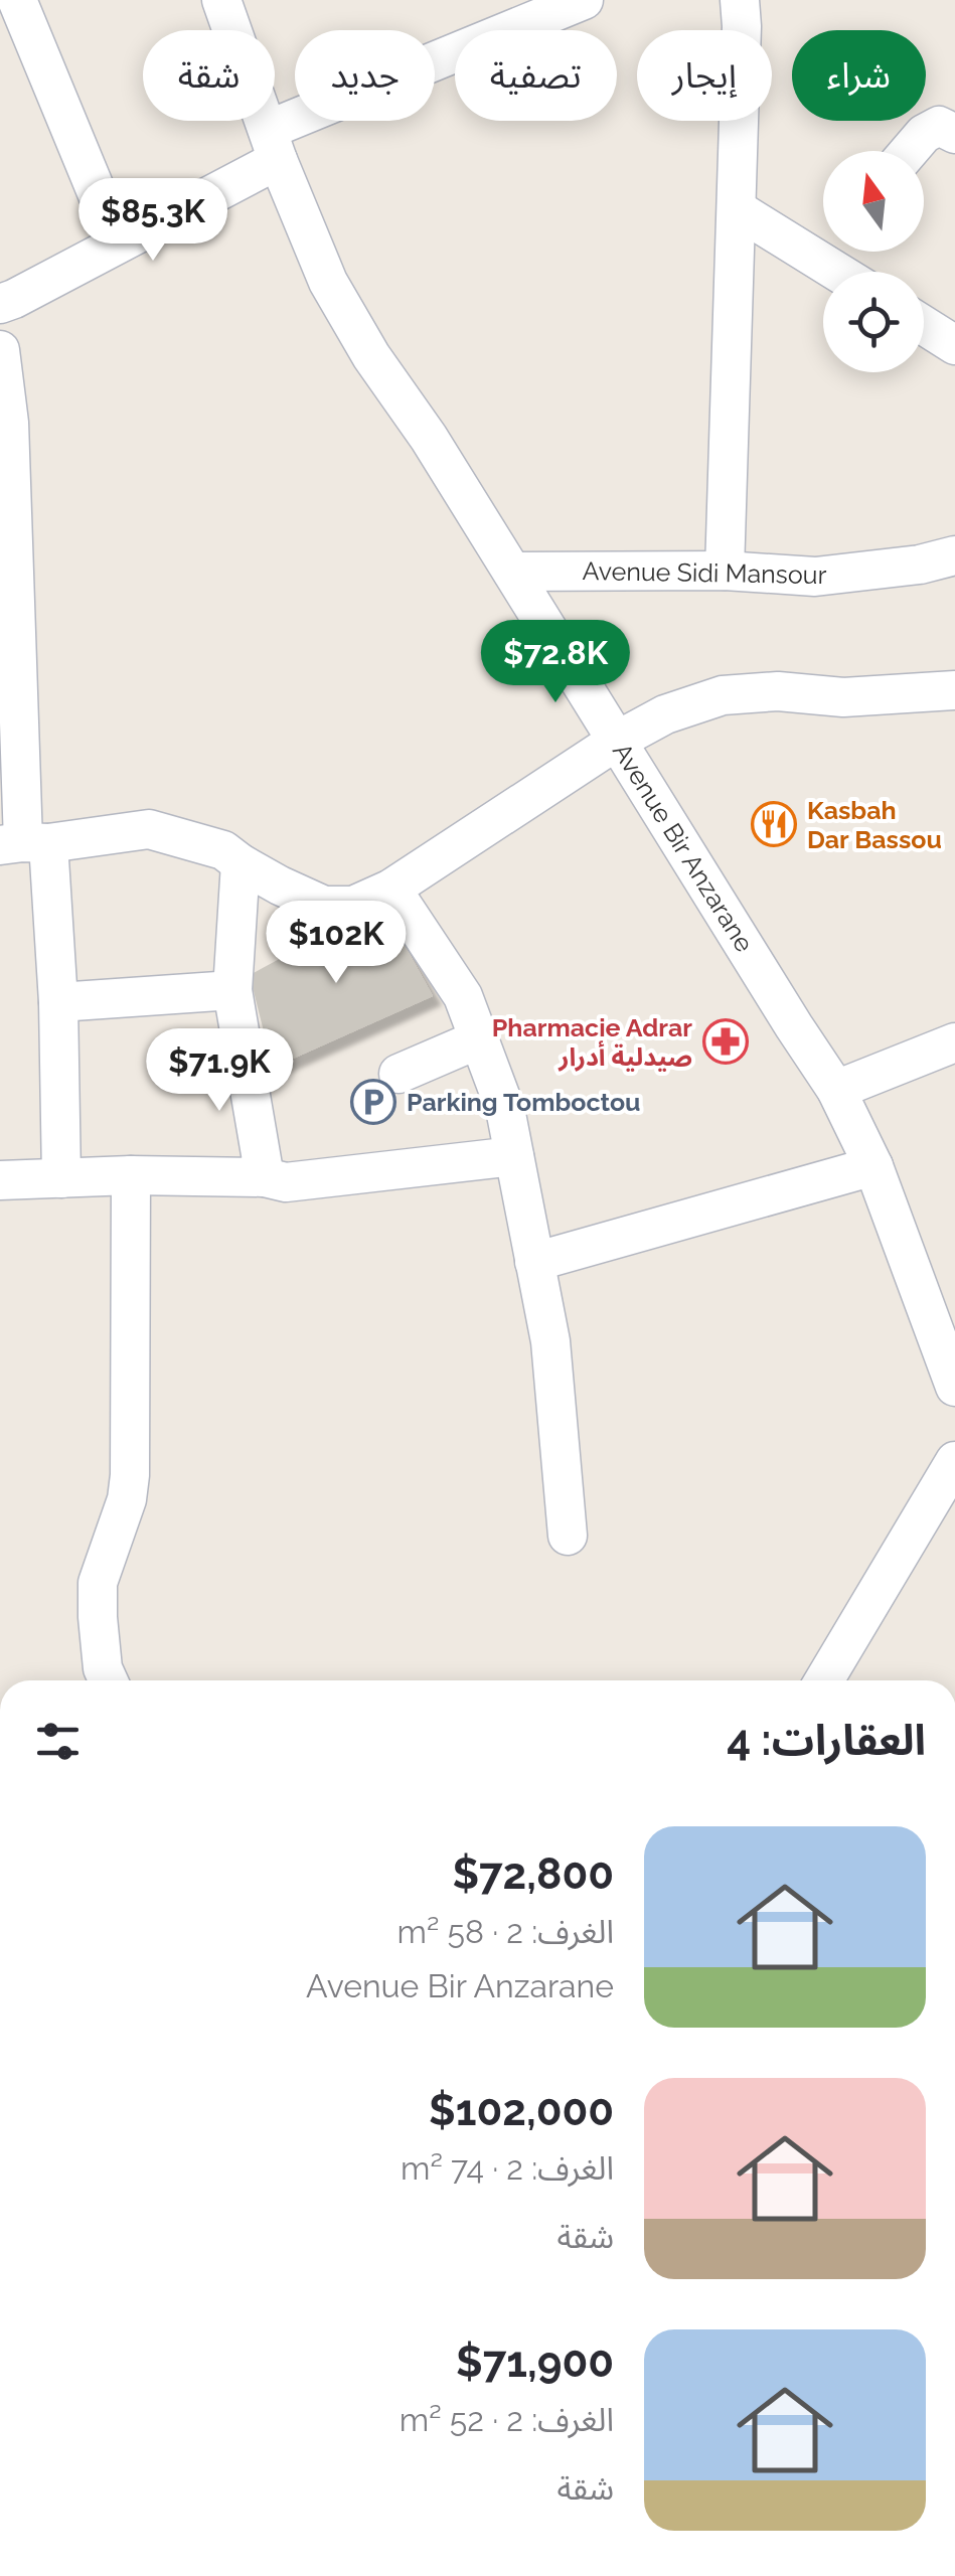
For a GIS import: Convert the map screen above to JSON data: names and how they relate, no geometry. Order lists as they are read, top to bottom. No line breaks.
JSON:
{"streets":{"street":["Avenue Sidi Mansour","Avenue Bir Anzarane"]},"crossings":[["Avenue Sidi Mansour","Avenue Bir Anzarane"]],"places":{"restaurant":["Kasbah Dar Bassou"],"pharmacy":["Pharmacie Adrar صيدلية أدرار"],"parking":["Parking Tomboctou"]},"north":"top","page":{"chip":["شراء","إيجار","تصفية","جديد","شقة"],"price":["$85.3K","$72.8K","$102K","$71.9K"],"heading":"العقارات: 4","list":[{"name":"$72,800","note":"الغرف: 2 · 58 m² · Avenue Bir Anzarane"},{"name":"$102,000","note":"الغرف: 2 · 74 m² · شقة"},{"name":"$71,900","note":"الغرف: 2 · 52 m² · شقة"}]}}
